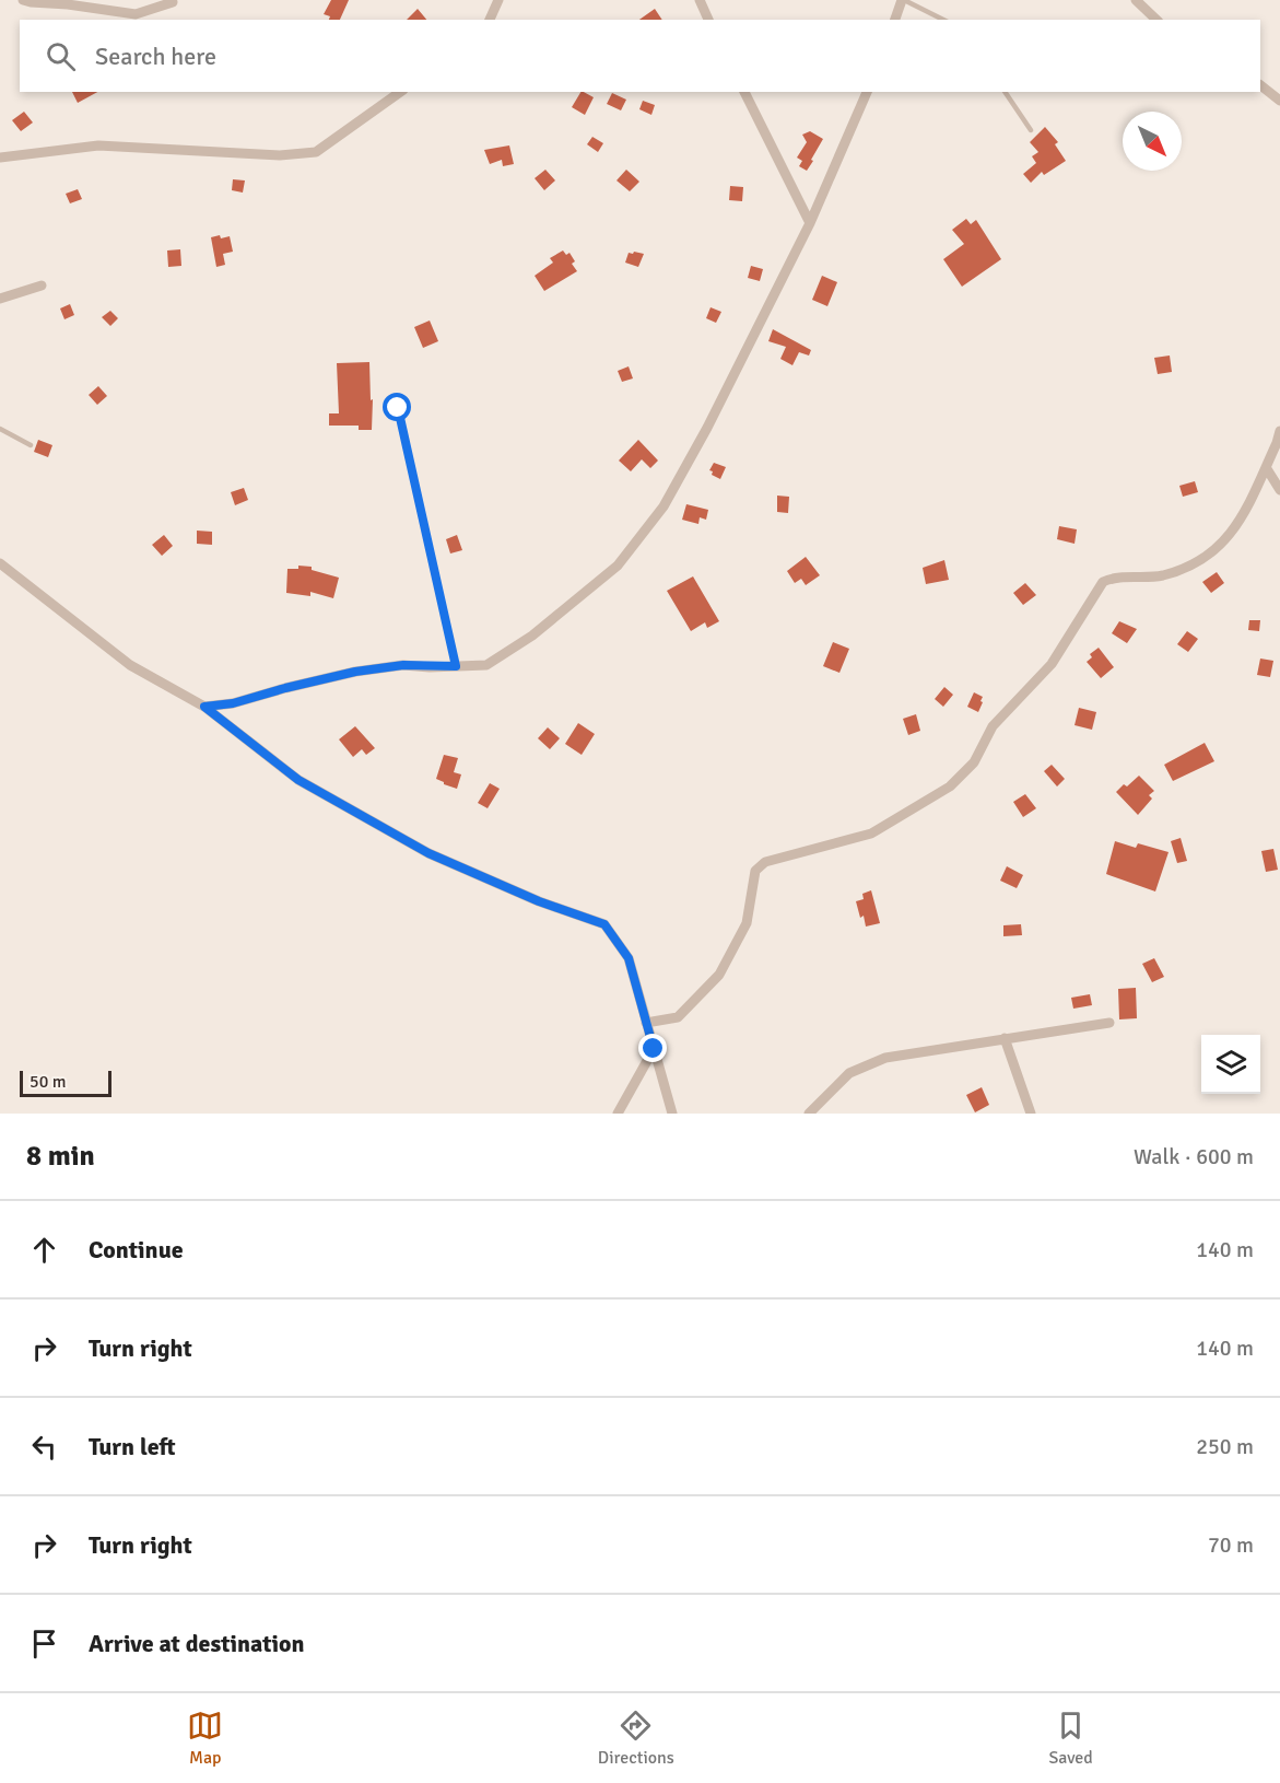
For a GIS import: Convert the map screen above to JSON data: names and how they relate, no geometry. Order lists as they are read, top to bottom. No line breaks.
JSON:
{"scale_bar":"50 m","north":"bottom right","page":{"search":"Search here","scale":"50 m","heading":["8 min","Walk · 600 m"],"list":[["Continue","140 m"],["Turn right","140 m"],["Turn left","250 m"],["Turn right","70 m"],"Arrive at destination"],"nav":["Map","Directions","Saved"]}}
